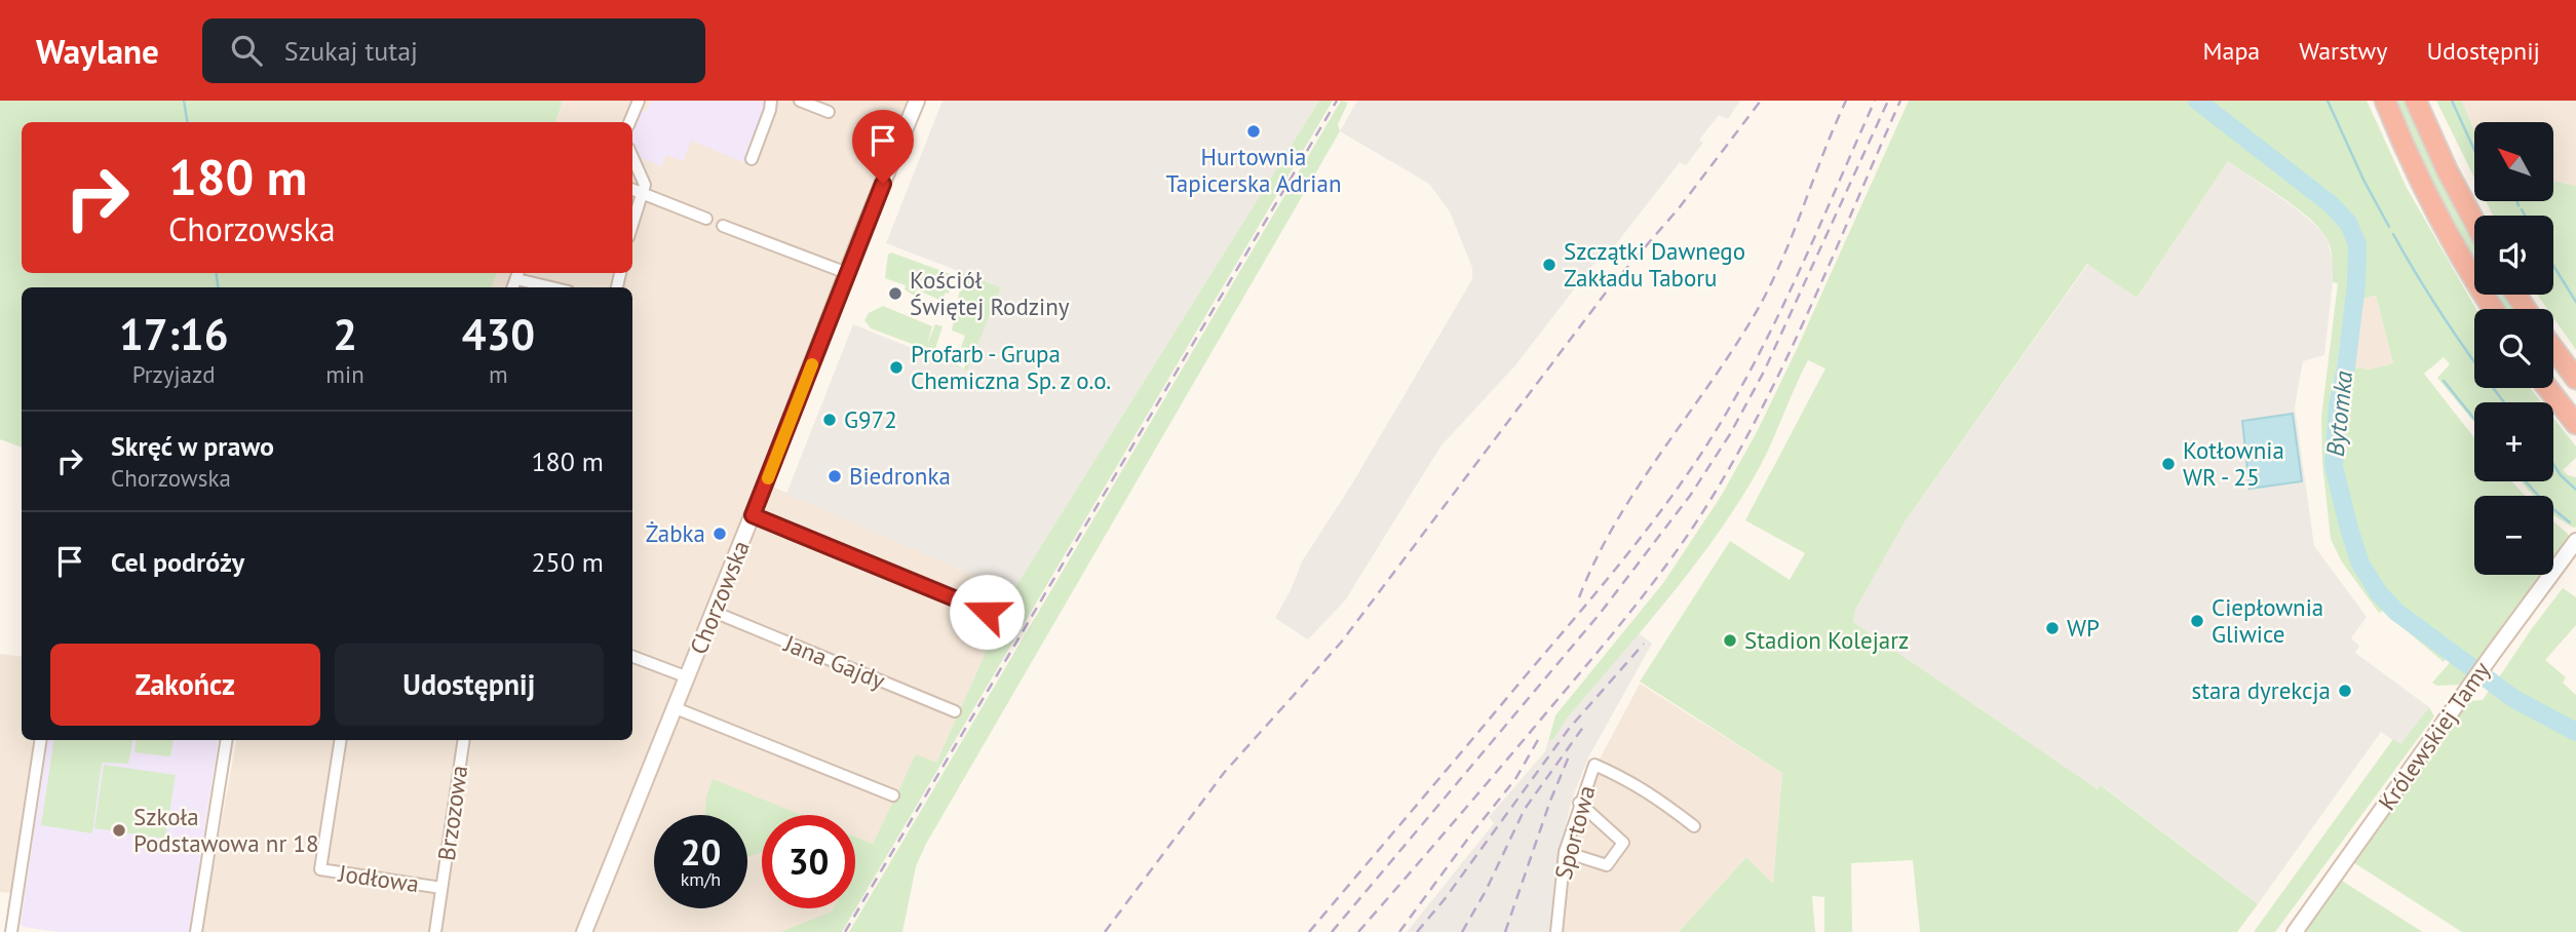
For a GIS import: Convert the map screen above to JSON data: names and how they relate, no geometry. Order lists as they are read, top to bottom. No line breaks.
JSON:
{"streets":{"main road":["Chorzowska","Królewskiej Tamy"],"street":["Jana Gajdy","Brzozowa","Sportowa","Jodłowa"]},"crossings":[["Chorzowska","Jana Gajdy"],["Brzozowa","Jodłowa"]],"water":["Bytomka"],"places":["Hurtownia Tapicerska Adrian","Szczątki Dawnego Zakładu Taboru","Kościół Świętej Rodziny","Profarb - Grupa Chemiczna Sp. z o.o.","G972","Kotłownia WR - 25","Biedronka","Żabka","Ciepłownia Gliwice","WP","Stadion Kolejarz","stara dyrekcja","Szkoła Podstawowa nr 18"],"north":"top left","page":{"header":"Waylane","search":"Szukaj tutaj","nav":["Mapa","Warstwy","Udostępnij"],"map_buttons":["+","−"],"turn":["180 m","Chorzowska"],"eta":["17:16","Przyjazd","2","min","430","m"],"list":[{"name":"Skręć w prawo","note":"Chorzowska","value":"180 m"},{"name":"Cel podróży","value":"250 m"}],"buttons":["Zakończ","Udostępnij"],"speed":"20 km/h","limit":"30"}}
